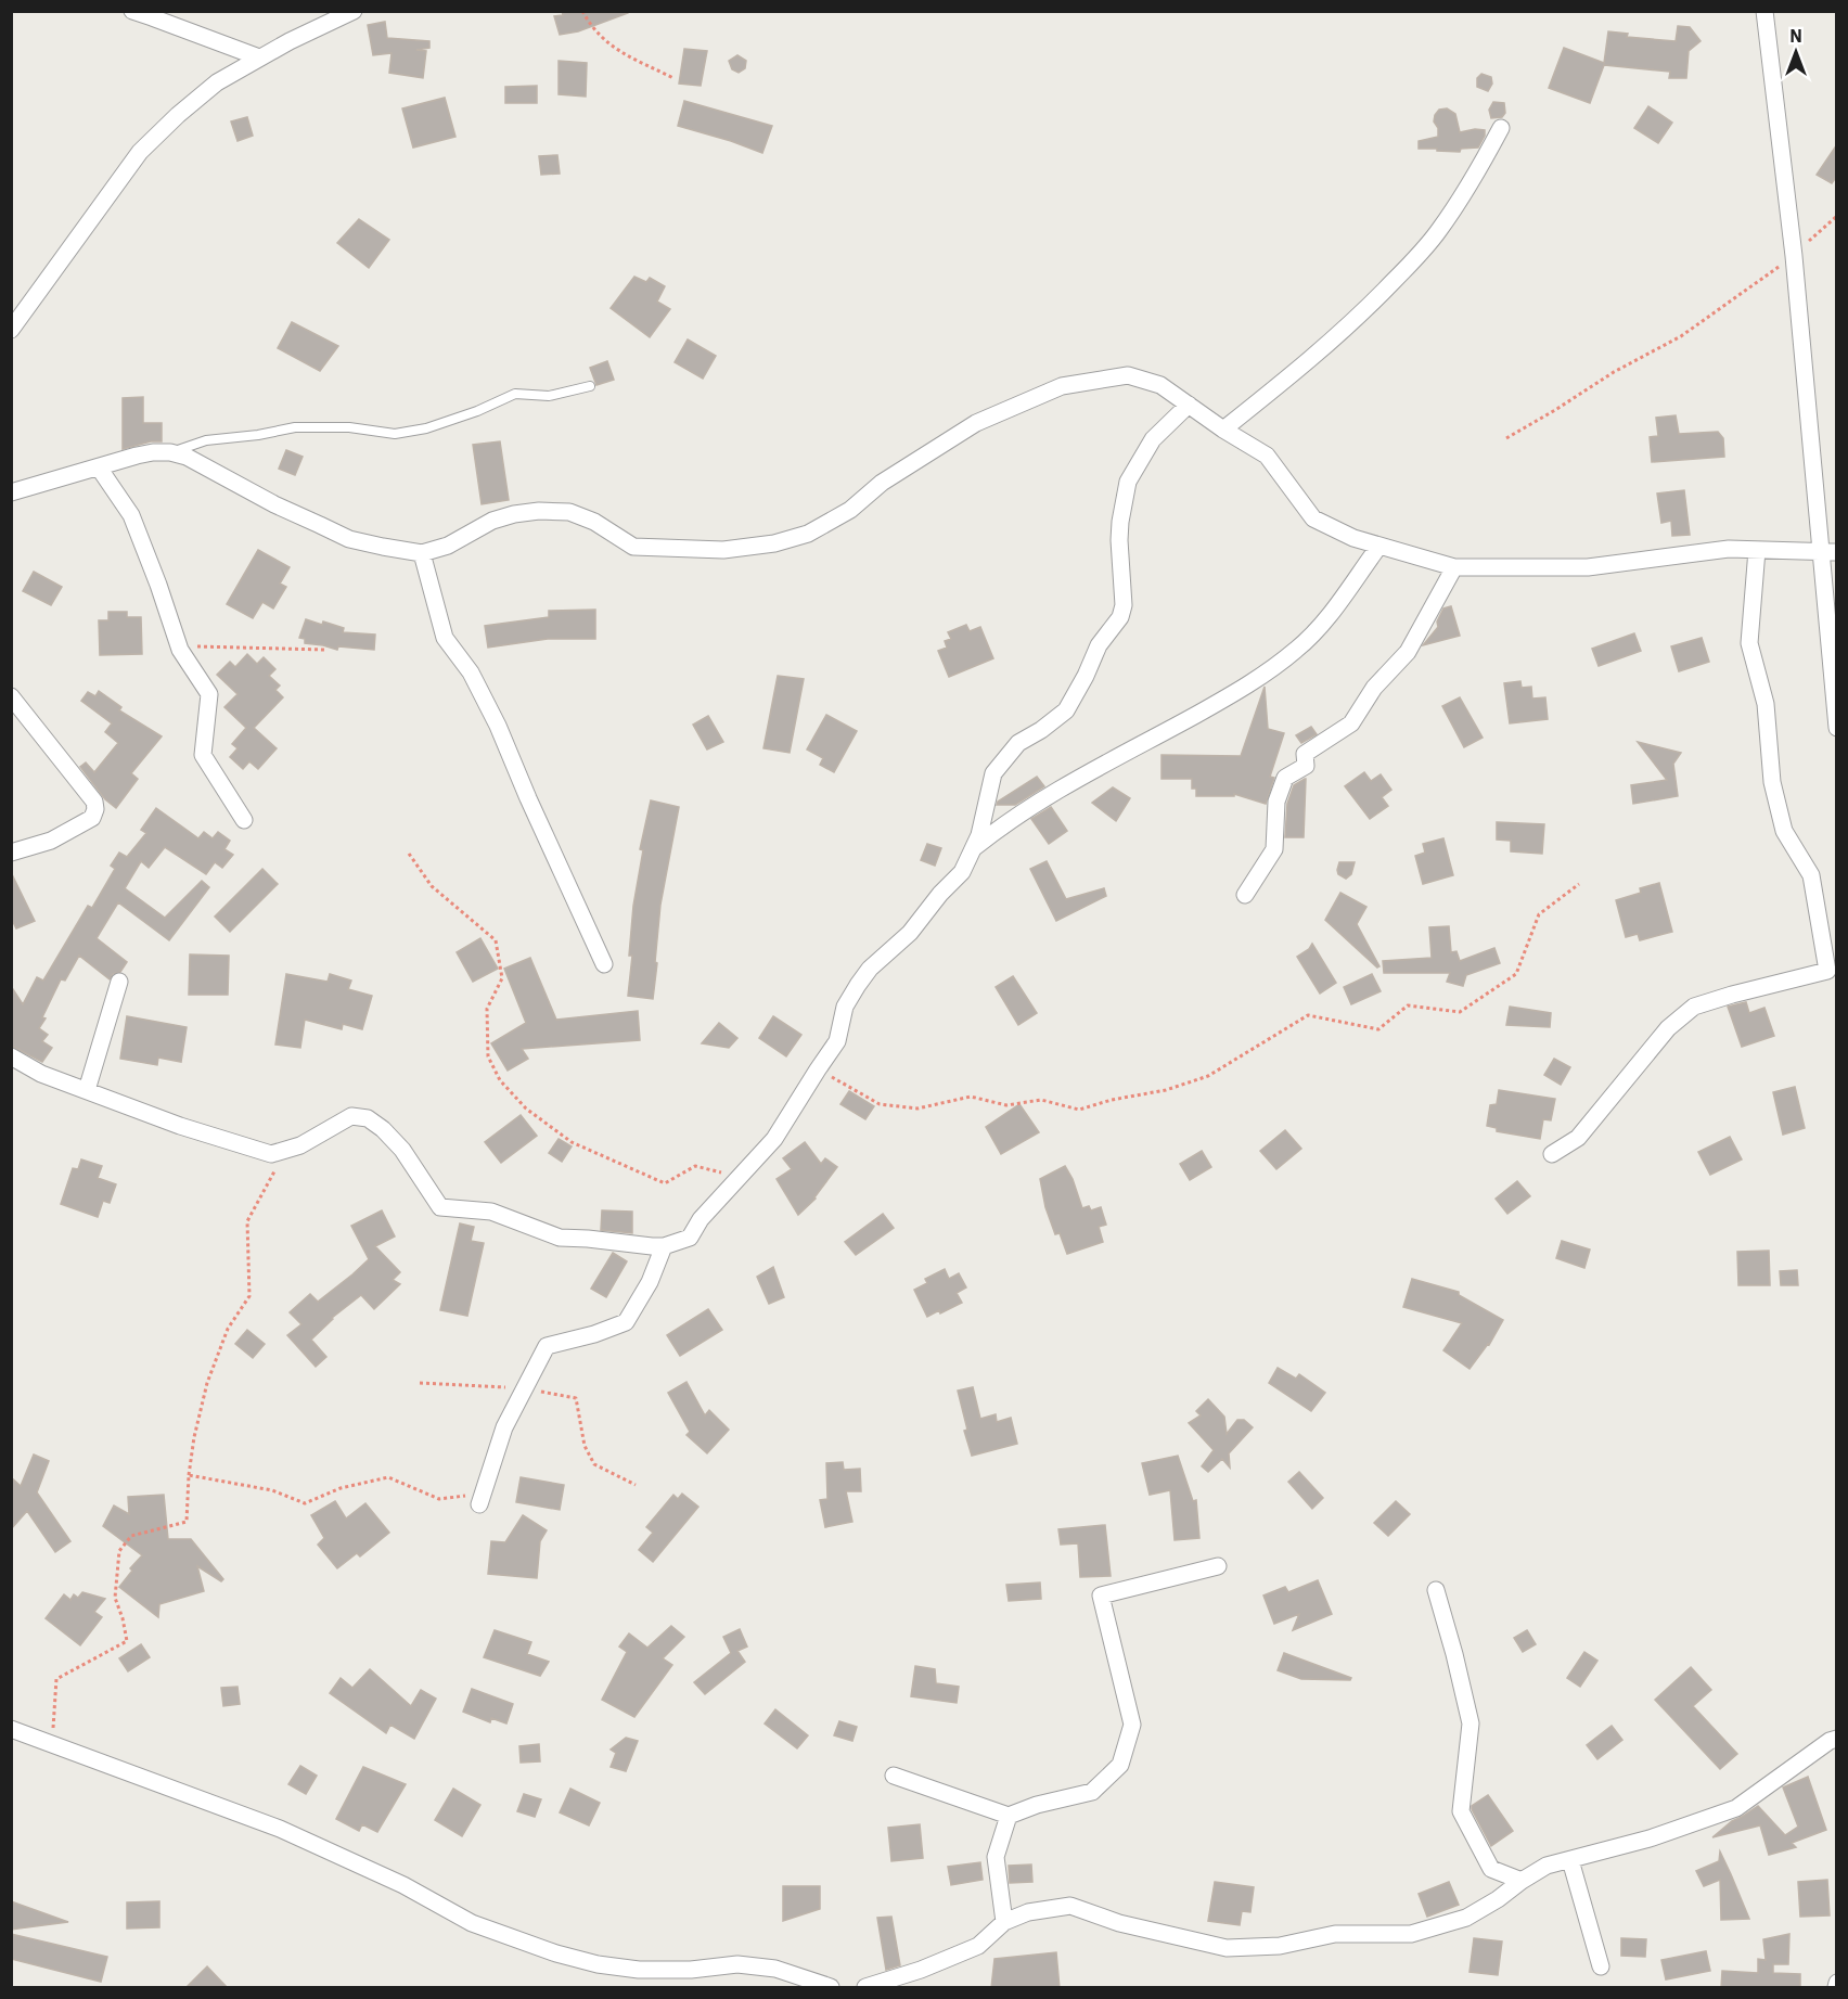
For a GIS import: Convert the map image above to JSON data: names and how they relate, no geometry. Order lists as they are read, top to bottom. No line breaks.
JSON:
{"north":"top"}
